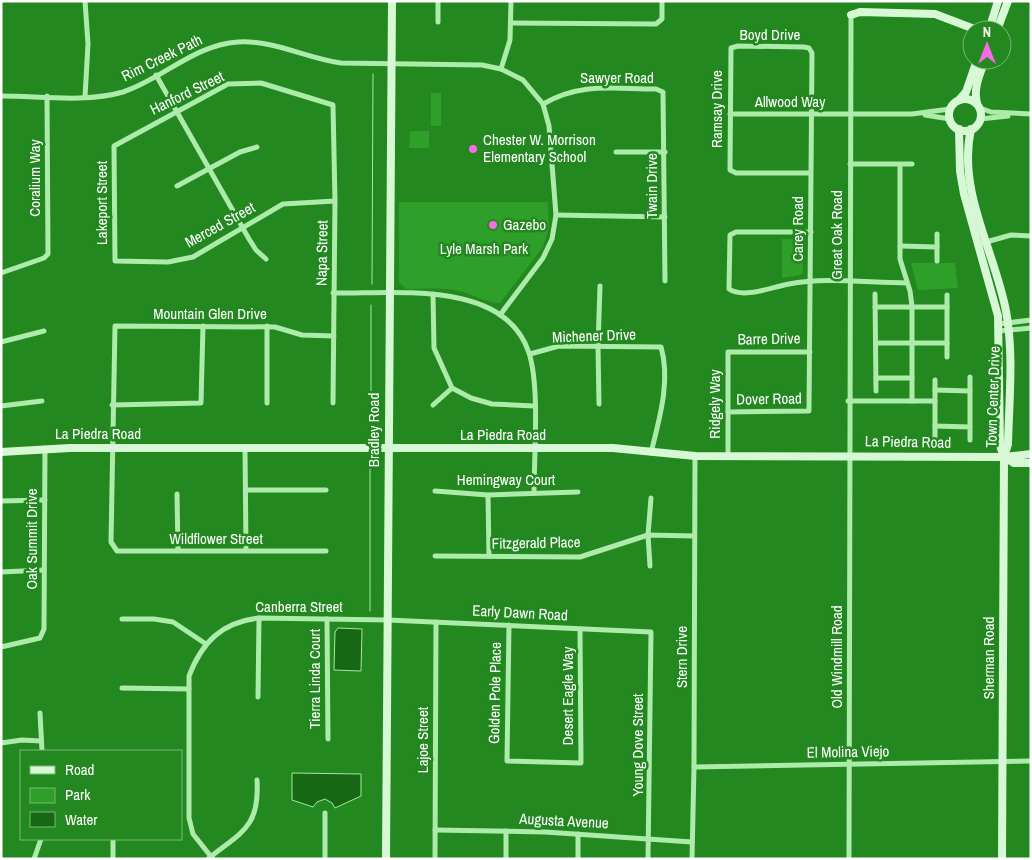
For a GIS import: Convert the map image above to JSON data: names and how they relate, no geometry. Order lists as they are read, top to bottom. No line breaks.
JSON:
{"streets":{"street":["Boyd Drive","Rim Creek Path","Sawyer Road","Hanford Street","Allwood Way","Ramsay Drive","Coralium Way","Twain Drive","Lakeport Street","Merced Street","Carey Road","Great Oak Road","Napa Street","Mountain Glen Drive","Michener Drive","Barre Drive","Town Center Drive","Dover Road","Ridgely Way","Bradley Road","La Piedra Road","Hemingway Court","Oak Summit Drive","Wildflower Street","Fitzgerald Place","Canberra Street","Early Dawn Road","Stern Drive","Old Windmill Road","Sherman Road","Tierra Linda Court","Golden Pole Place","Desert Eagle Way","Lajoe Street","Young Dove Street","El Molina Viejo","Augusta Avenue"]},"crossings":[["Boyd Drive","Ramsay Drive"],["Boyd Drive","Carey Road"],["Rim Creek Path","Sawyer Road"],["Rim Creek Path","Coralium Way"],["Rim Creek Path","Bradley Road"],["Sawyer Road","Twain Drive"],["Hanford Street","Lakeport Street"],["Hanford Street","Napa Street"],["Allwood Way","Ramsay Drive"],["Allwood Way","Carey Road"],["Allwood Way","Great Oak Road"],["Ramsay Drive","Carey Road"],["Lakeport Street","Merced Street"],["Merced Street","Napa Street"],["Carey Road","Barre Drive"],["Carey Road","Dover Road"],["Great Oak Road","La Piedra Road"],["Great Oak Road","Old Windmill Road"],["Napa Street","Mountain Glen Drive"],["Michener Drive","La Piedra Road"],["Barre Drive","Ridgely Way"],["Town Center Drive","La Piedra Road"],["Town Center Drive","Sherman Road"],["Dover Road","Ridgely Way"],["Ridgely Way","La Piedra Road"],["Bradley Road","La Piedra Road"],["Bradley Road","Canberra Street"],["Bradley Road","Early Dawn Road"],["La Piedra Road","Oak Summit Drive"],["La Piedra Road","Wildflower Street"],["La Piedra Road","Stern Drive"],["La Piedra Road","Old Windmill Road"],["La Piedra Road","Sherman Road"],["Fitzgerald Place","Stern Drive"],["Canberra Street","Early Dawn Road"],["Canberra Street","Tierra Linda Court"],["Early Dawn Road","Golden Pole Place"],["Early Dawn Road","Desert Eagle Way"],["Early Dawn Road","Lajoe Street"],["Early Dawn Road","Young Dove Street"],["Stern Drive","El Molina Viejo"],["Stern Drive","Augusta Avenue"],["Old Windmill Road","El Molina Viejo"],["Sherman Road","El Molina Viejo"],["Golden Pole Place","Desert Eagle Way"],["Lajoe Street","Augusta Avenue"],["Young Dove Street","Augusta Avenue"]],"parks":["Lyle Marsh Park"],"places":["Chester W. Morrison Elementary School","Gazebo"],"legend":["Road","Park","Water"],"north":"top"}
